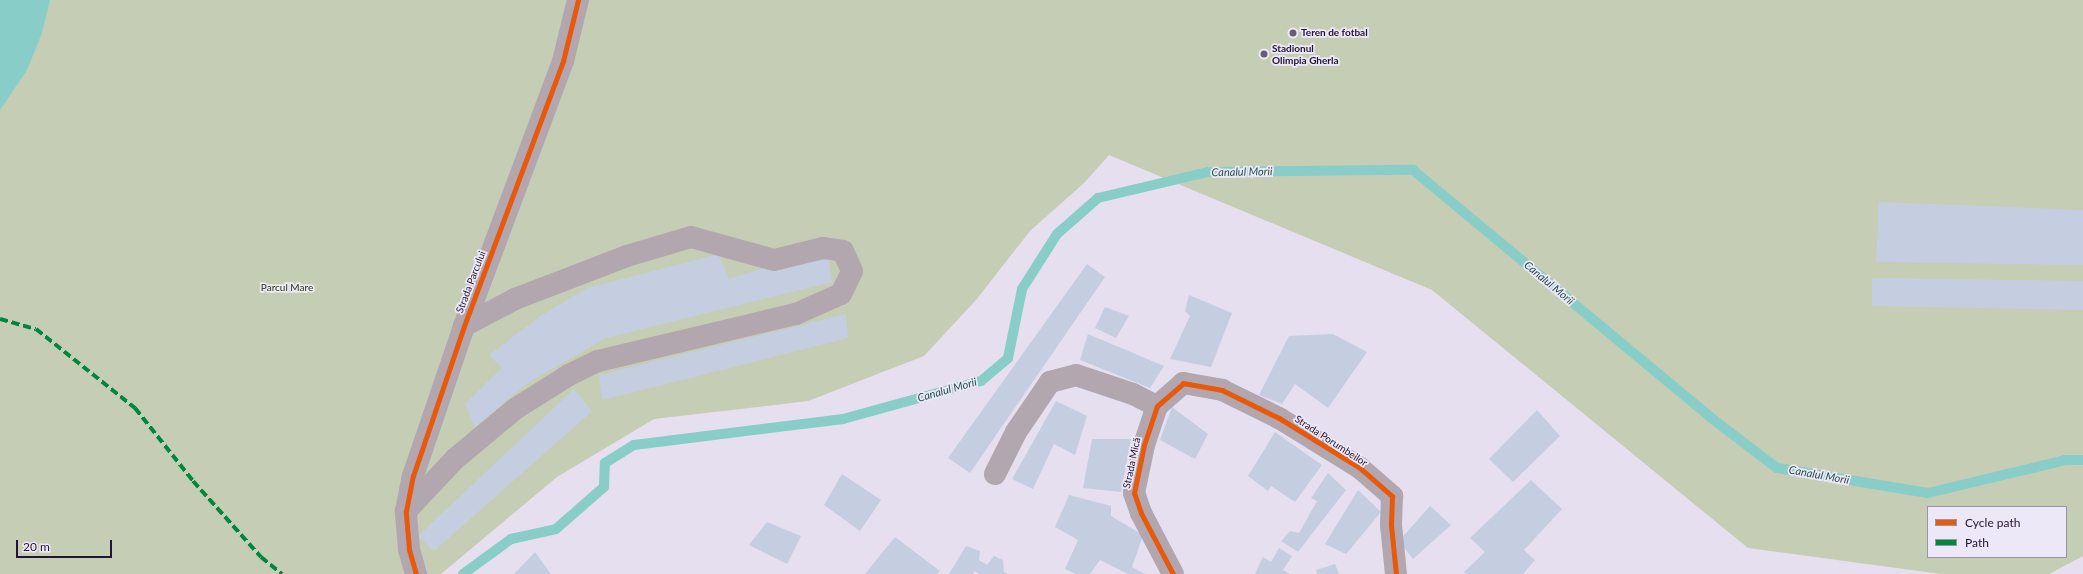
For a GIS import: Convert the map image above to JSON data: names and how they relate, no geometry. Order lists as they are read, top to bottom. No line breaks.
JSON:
{"streets":{"street":["Strada Parcului","Strada Porumbeilor","Strada Mică"]},"crossings":[["Strada Porumbeilor","Strada Mică"]],"water":["Canalul Morii"],"parks":["Parcul Mare"],"places":["Teren de fotbal","Stadionul Olimpia Gherla"],"legend":["Cycle path","Path"],"scale_bar":"20 m"}
